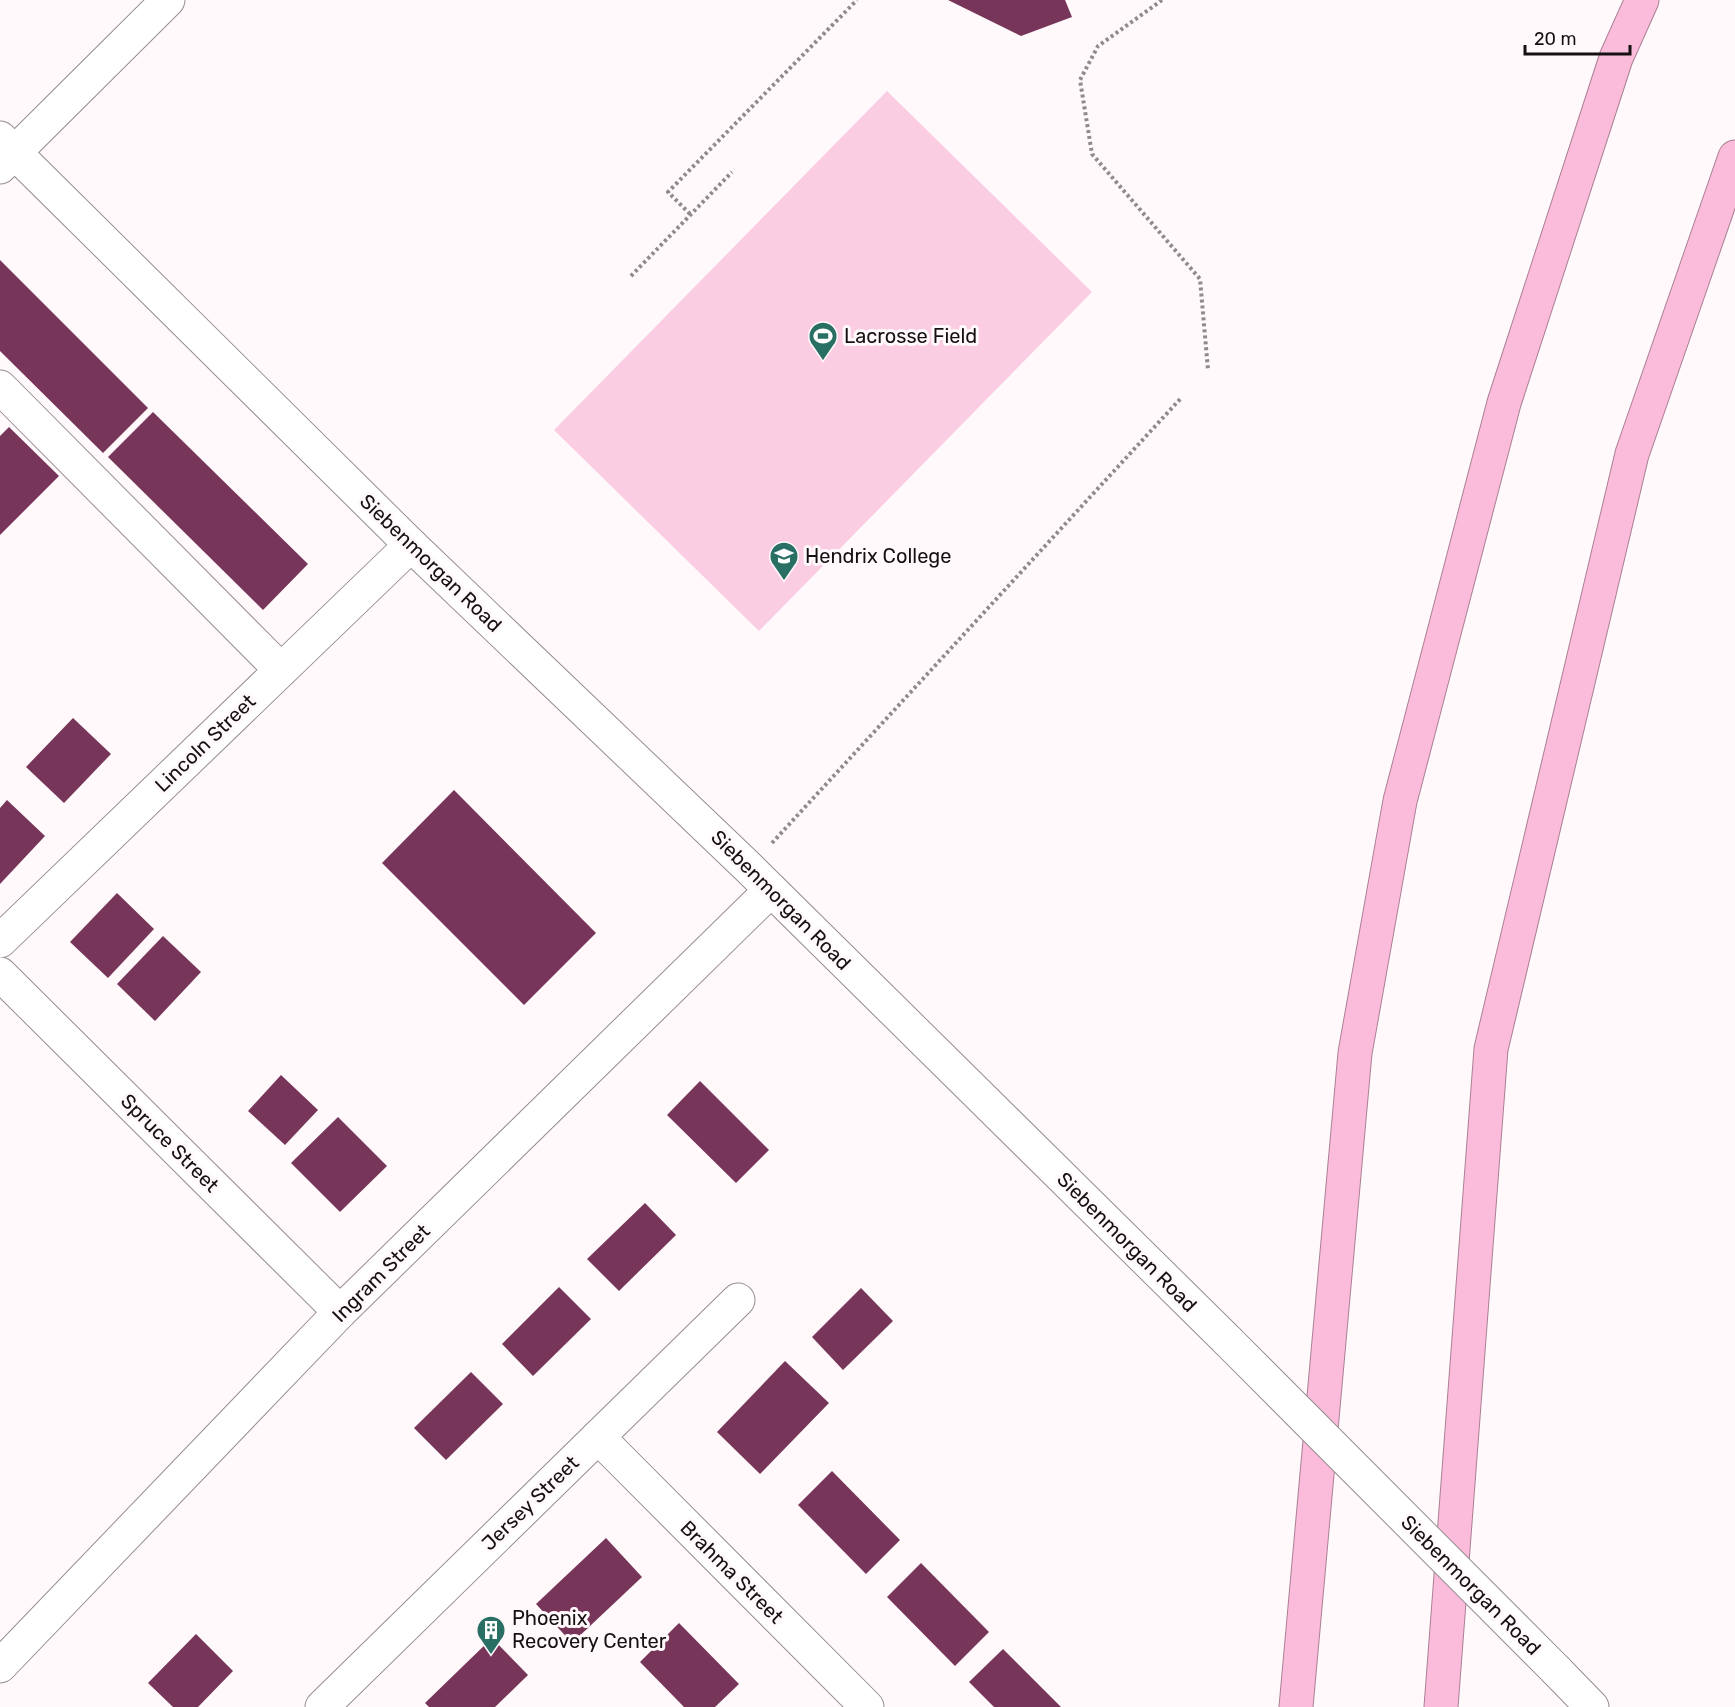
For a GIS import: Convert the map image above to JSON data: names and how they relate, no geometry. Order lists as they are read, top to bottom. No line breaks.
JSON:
{"streets":{"street":["Siebenmorgan Road","Lincoln Street","Spruce Street","Ingram Street","Jersey Street","Brahma Street"]},"crossings":[["Siebenmorgan Road","Lincoln Street"],["Siebenmorgan Road","Ingram Street"],["Spruce Street","Ingram Street"],["Jersey Street","Brahma Street"]],"places":{"sports":["Lacrosse Field"],"school or university":["Hendrix College"],"building":["Phoenix Recovery Center"]},"scale_bar":"20 m"}
